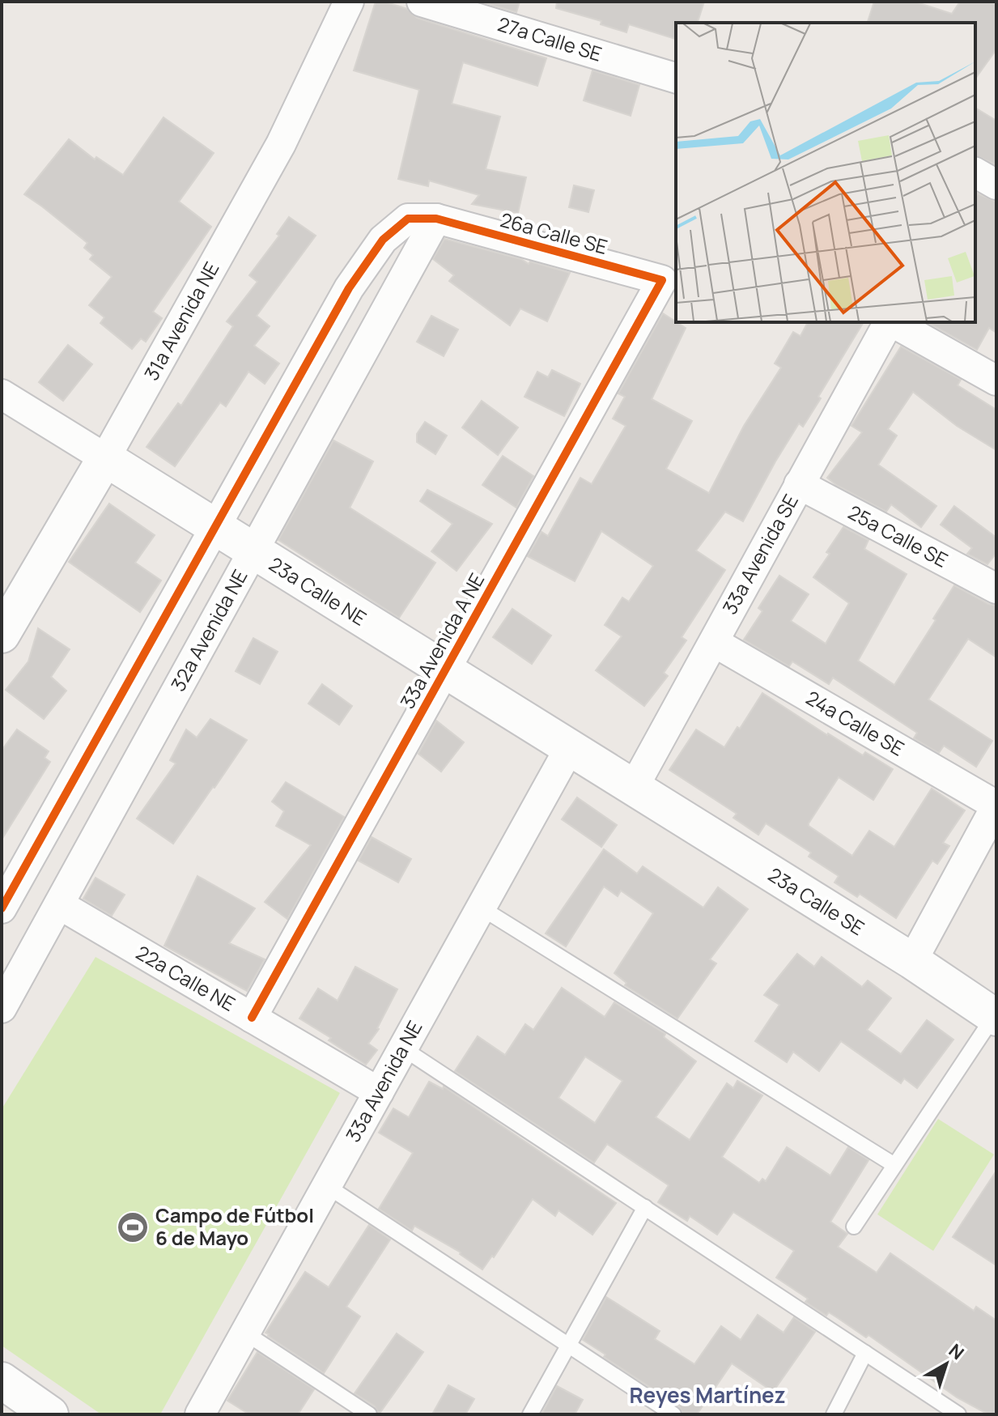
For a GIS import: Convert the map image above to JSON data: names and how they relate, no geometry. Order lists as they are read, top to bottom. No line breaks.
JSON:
{"streets":{"street":["27a Calle SE","26a Calle SE","31a Avenida NE","25a Calle SE","33a Avenida SE","23a Calle NE","32a Avenida NE","33a Avenida A NE","24a Calle SE","23a Calle SE","22a Calle NE","33a Avenida NE"]},"crossings":[["26a Calle SE","32a Avenida NE"],["26a Calle SE","33a Avenida A NE"],["31a Avenida NE","23a Calle NE"],["25a Calle SE","33a Avenida SE"],["33a Avenida SE","23a Calle NE"],["33a Avenida SE","24a Calle SE"],["33a Avenida SE","23a Calle SE"],["23a Calle NE","32a Avenida NE"],["23a Calle NE","33a Avenida A NE"],["23a Calle NE","23a Calle SE"],["23a Calle NE","33a Avenida NE"],["32a Avenida NE","22a Calle NE"],["33a Avenida A NE","22a Calle NE"],["22a Calle NE","33a Avenida NE"]],"districts":["Reyes Martínez"],"places":{"sports":["Campo de Fútbol 6 de Mayo"]},"north":"top right"}
